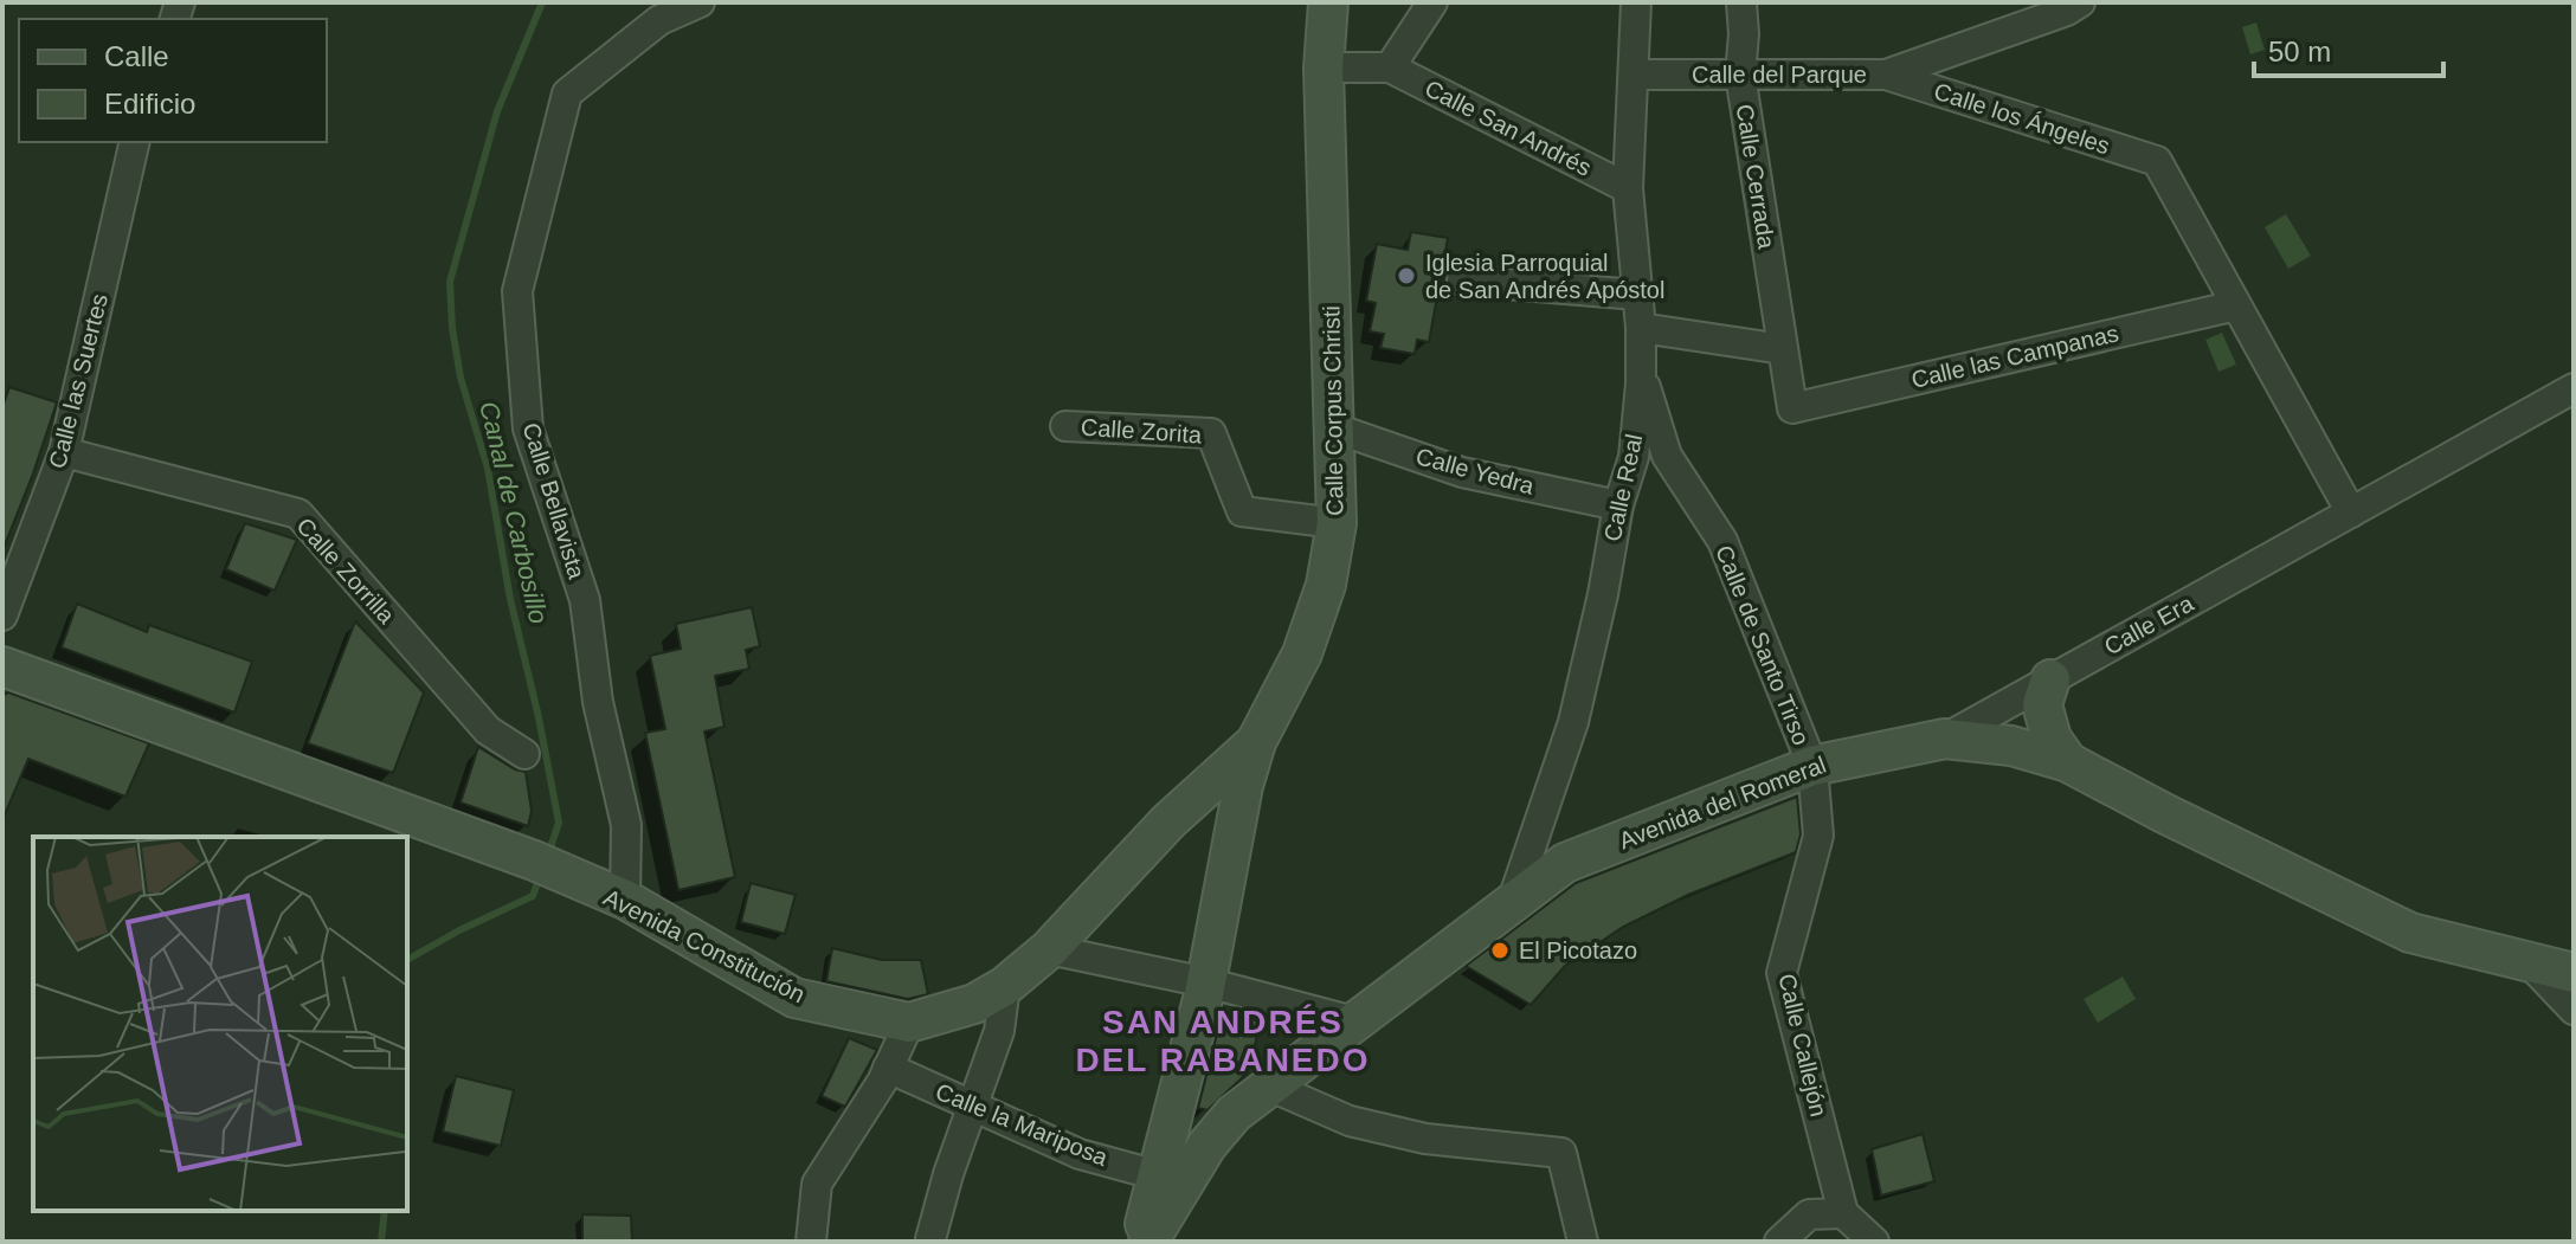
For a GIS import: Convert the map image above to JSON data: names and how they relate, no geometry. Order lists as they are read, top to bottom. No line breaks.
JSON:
{"streets":{"street":["Calle del Parque","Calle los Ángeles","Calle San Andrés","Calle Cerrada","Calle las Campanas","Calle las Suertes","Calle Corpus Christi","Calle Zorita","Calle Yedra","Calle Real","Calle Bellavista","Calle Zorrilla","Calle Era","Calle de Santo Tirso","Avenida del Romeral","Avenida Constitución","Calle Callejón","Calle la Mariposa"]},"crossings":[["Calle del Parque","Calle los Ángeles"],["Calle del Parque","Calle Cerrada"],["Calle del Parque","Calle Real"],["Calle los Ángeles","Calle las Campanas"],["Calle San Andrés","Calle Real"],["Calle Cerrada","Calle las Campanas"],["Calle las Suertes","Calle Zorrilla"],["Calle Corpus Christi","Calle Zorita"],["Calle Corpus Christi","Calle Yedra"],["Calle Corpus Christi","Avenida Constitución"],["Calle Corpus Christi","Calle la Mariposa"],["Calle Yedra","Calle Real"],["Calle Real","Calle de Santo Tirso"],["Calle Real","Avenida del Romeral"],["Calle Bellavista","Avenida Constitución"],["Calle Era","Avenida del Romeral"],["Calle de Santo Tirso","Avenida del Romeral"],["Calle de Santo Tirso","Calle Callejón"],["Avenida del Romeral","Calle Callejón"]],"districts":["SAN ANDRÉS DEL RABANEDO"],"water":["Canal de Carbosillo"],"places":["Iglesia Parroquial de San Andrés Apóstol","El Picotazo"],"legend":["Calle","Edificio"],"scale_bar":"50 m"}
